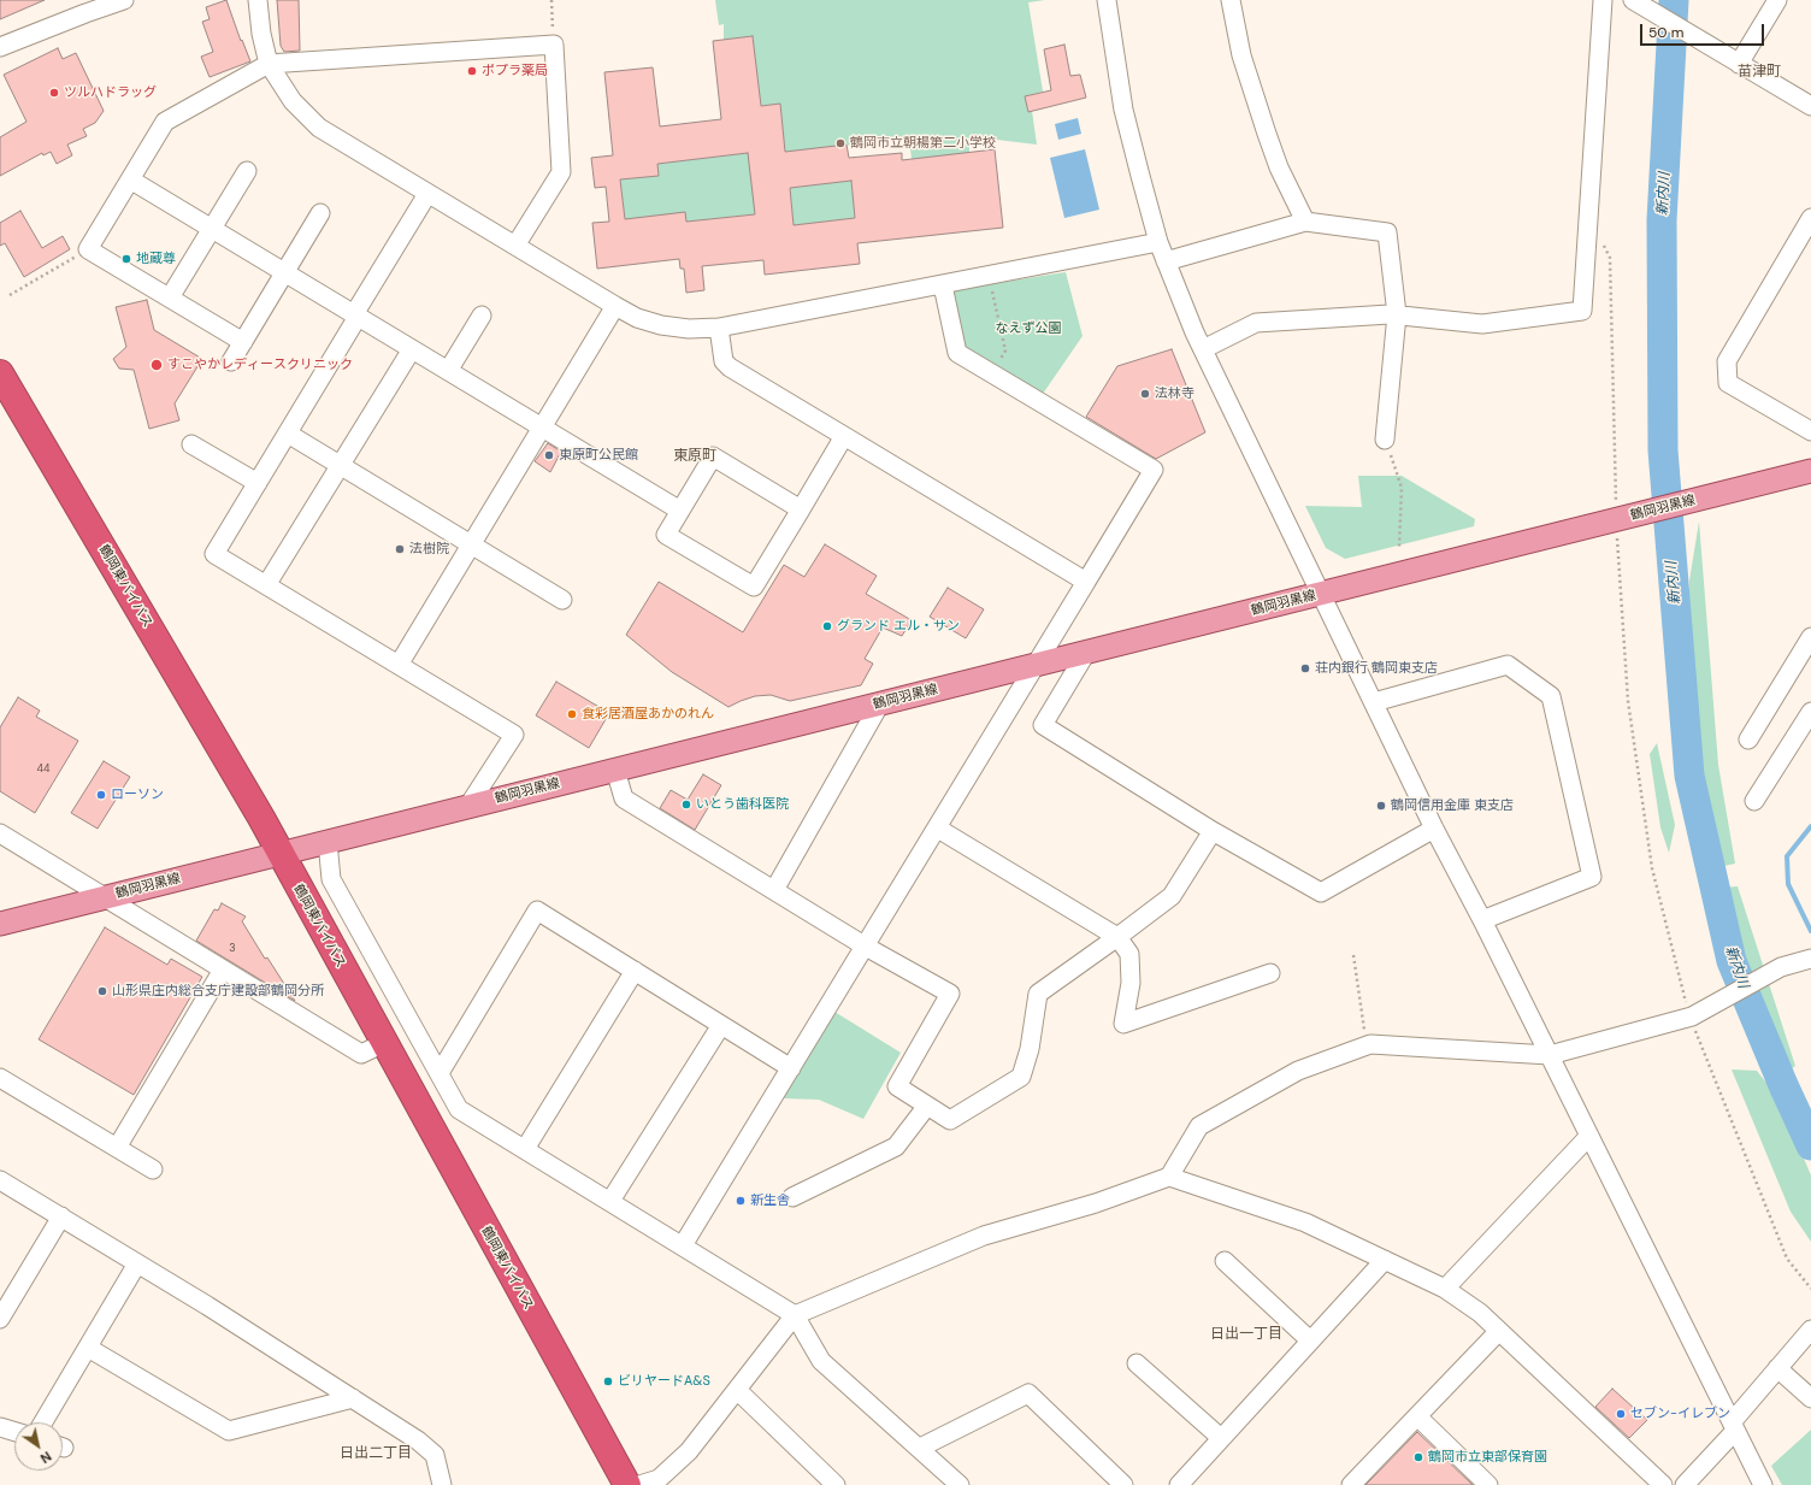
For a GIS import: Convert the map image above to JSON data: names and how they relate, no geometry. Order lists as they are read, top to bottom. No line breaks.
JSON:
{"streets":{"highway":["鶴岡東バイパス"],"main road":["鶴岡羽黒線"]},"crossings":[["鶴岡羽黒線","鶴岡東バイパス"]],"districts":["苗津町","東原町","日出一丁目","日出二丁目"],"water":["新内川"],"parks":["なえず公園"],"places":["ポプラ薬局","ツルハドラッグ","鶴岡市立朝楊第二小学校","地蔵尊","すこやかレディースクリニック","法林寺","東原町公民館","法樹院","グランド エル・サン","荘内銀行 鶴岡東支店","食彩居酒屋あかのれん","ローソン","いとう歯科医院","鶴岡信用金庫 東支店","山形県庄内総合支庁建設部鶴岡分所","新生舎","ビリヤードA&S","セブン-イレブン","鶴岡市立東部保育園"],"house_numbers":["44","3"],"scale_bar":"50 m","north":"bottom right"}
